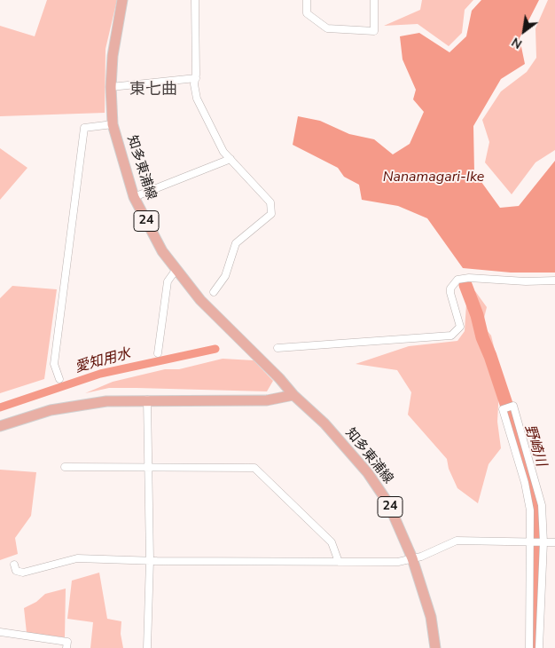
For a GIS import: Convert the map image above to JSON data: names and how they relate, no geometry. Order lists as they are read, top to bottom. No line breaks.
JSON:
{"streets":{"main road":["知多東浦線","24"]},"districts":["東七曲"],"water":["Nanamagari-Ike","愛知用水","野崎川"],"north":"bottom left"}
